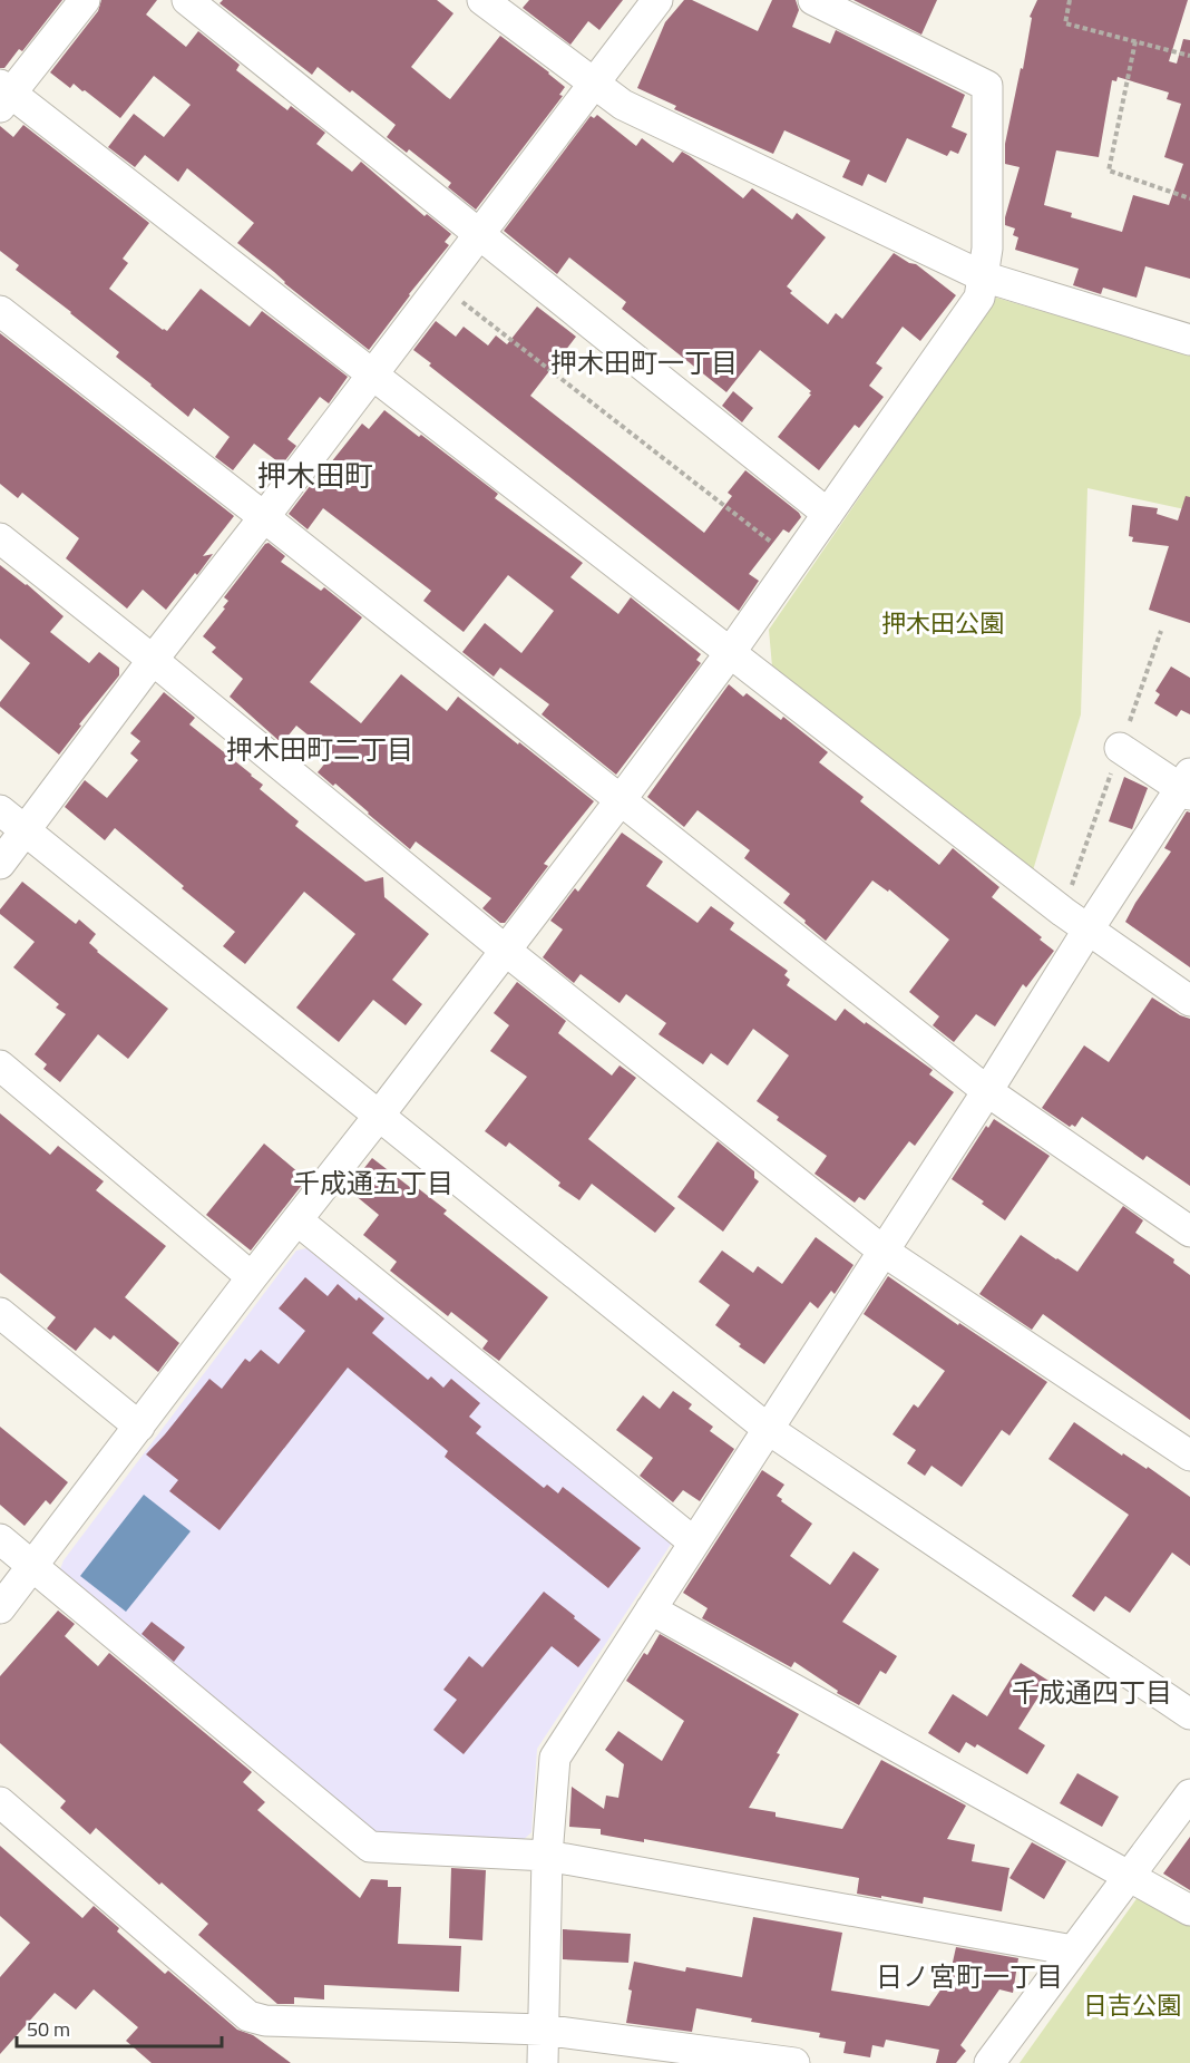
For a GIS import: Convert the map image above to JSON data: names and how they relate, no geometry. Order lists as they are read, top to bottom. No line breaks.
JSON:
{"districts":["押木田町一丁目","押木田町","押木田町二丁目","千成通五丁目","千成通四丁目","日ノ宮町一丁目"],"parks":["押木田公園","日吉公園"],"scale_bar":"50 m"}
